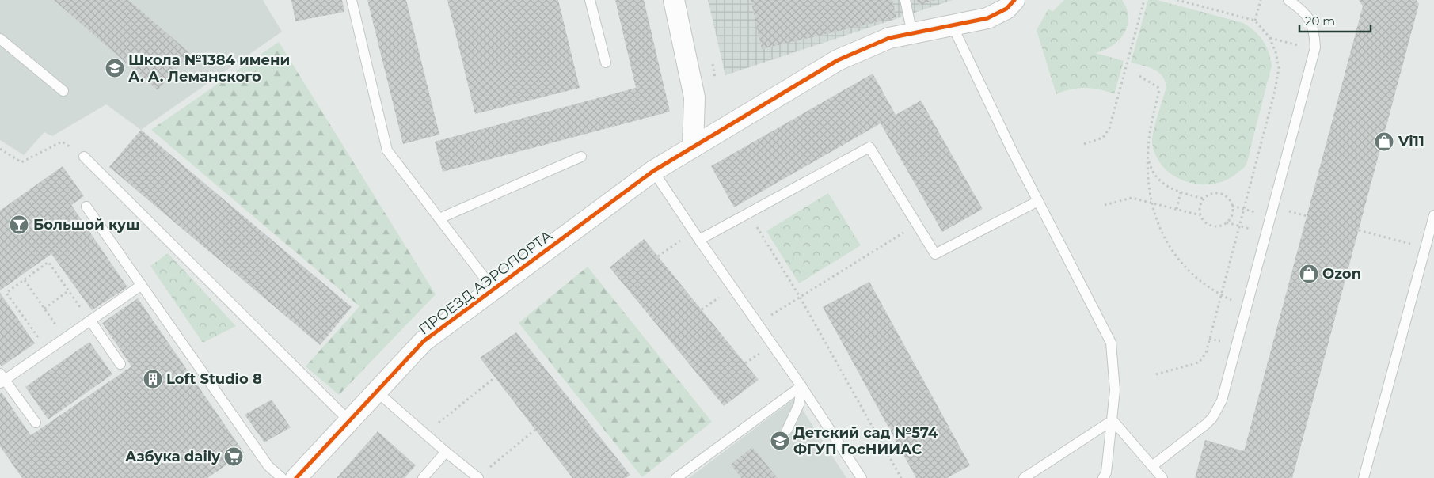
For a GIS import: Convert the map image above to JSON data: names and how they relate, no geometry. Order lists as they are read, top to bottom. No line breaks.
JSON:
{"streets":{"street":["ПРОЕЗД АЭРОПОРТА"]},"places":{"school or university":["Школа №1384 имени А. А. Леманского","Детский сад №574 ФГУП ГосНИИАС"],"shop":["Vi11","Ozon"],"bar":["Большой куш"],"building":["Loft Studio 8"],"supermarket":["Азбука daily"]},"scale_bar":"20 m"}
